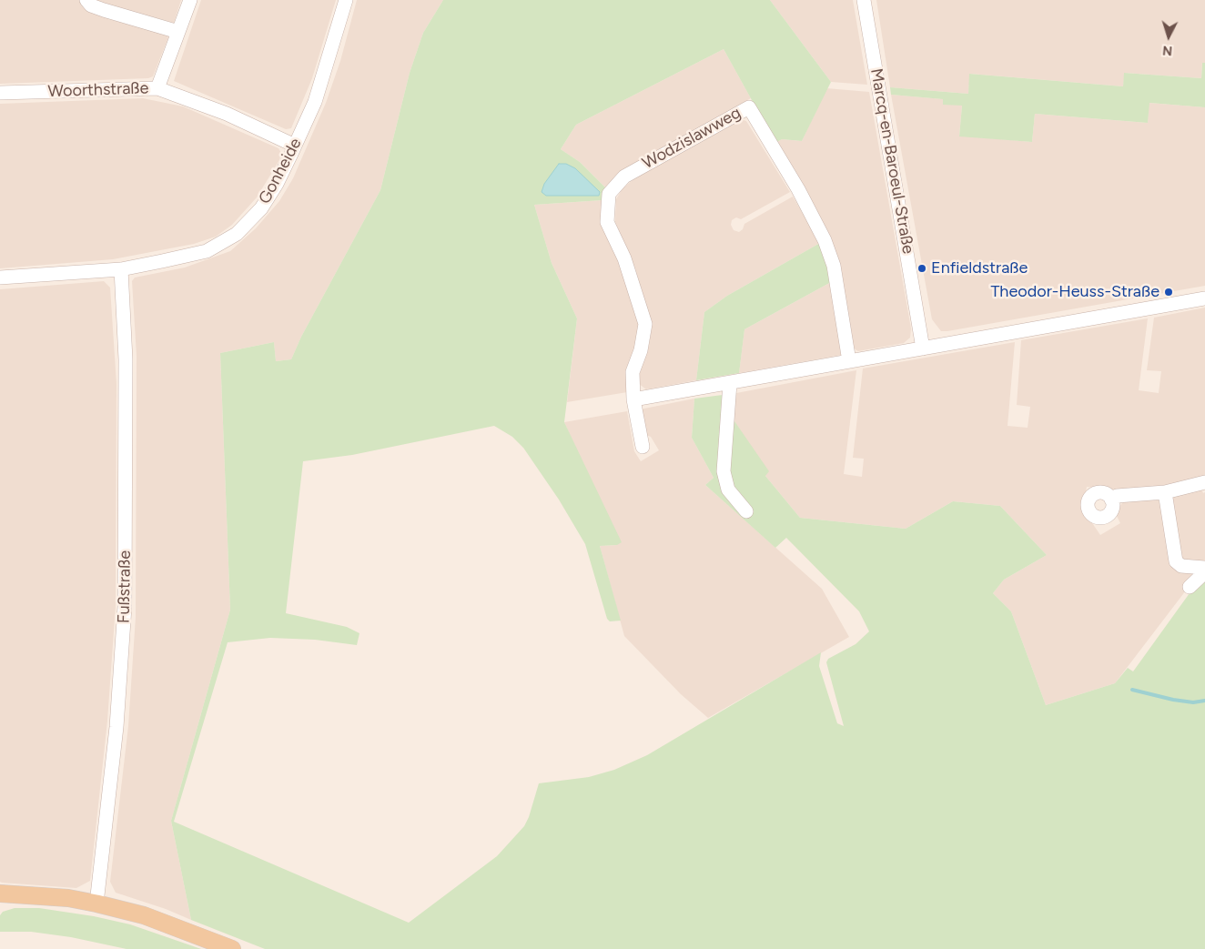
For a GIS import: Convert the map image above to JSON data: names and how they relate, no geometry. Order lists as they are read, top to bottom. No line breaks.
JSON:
{"streets":{"street":["Woorthstraße","Wodzislawweg","Marcq-en-Baroeul-Straße","Gonheide","Fußstraße"]},"crossings":[["Woorthstraße","Gonheide"],["Gonheide","Fußstraße"]],"places":["Enfieldstraße","Theodor-Heuss-Straße"],"north":"bottom"}
